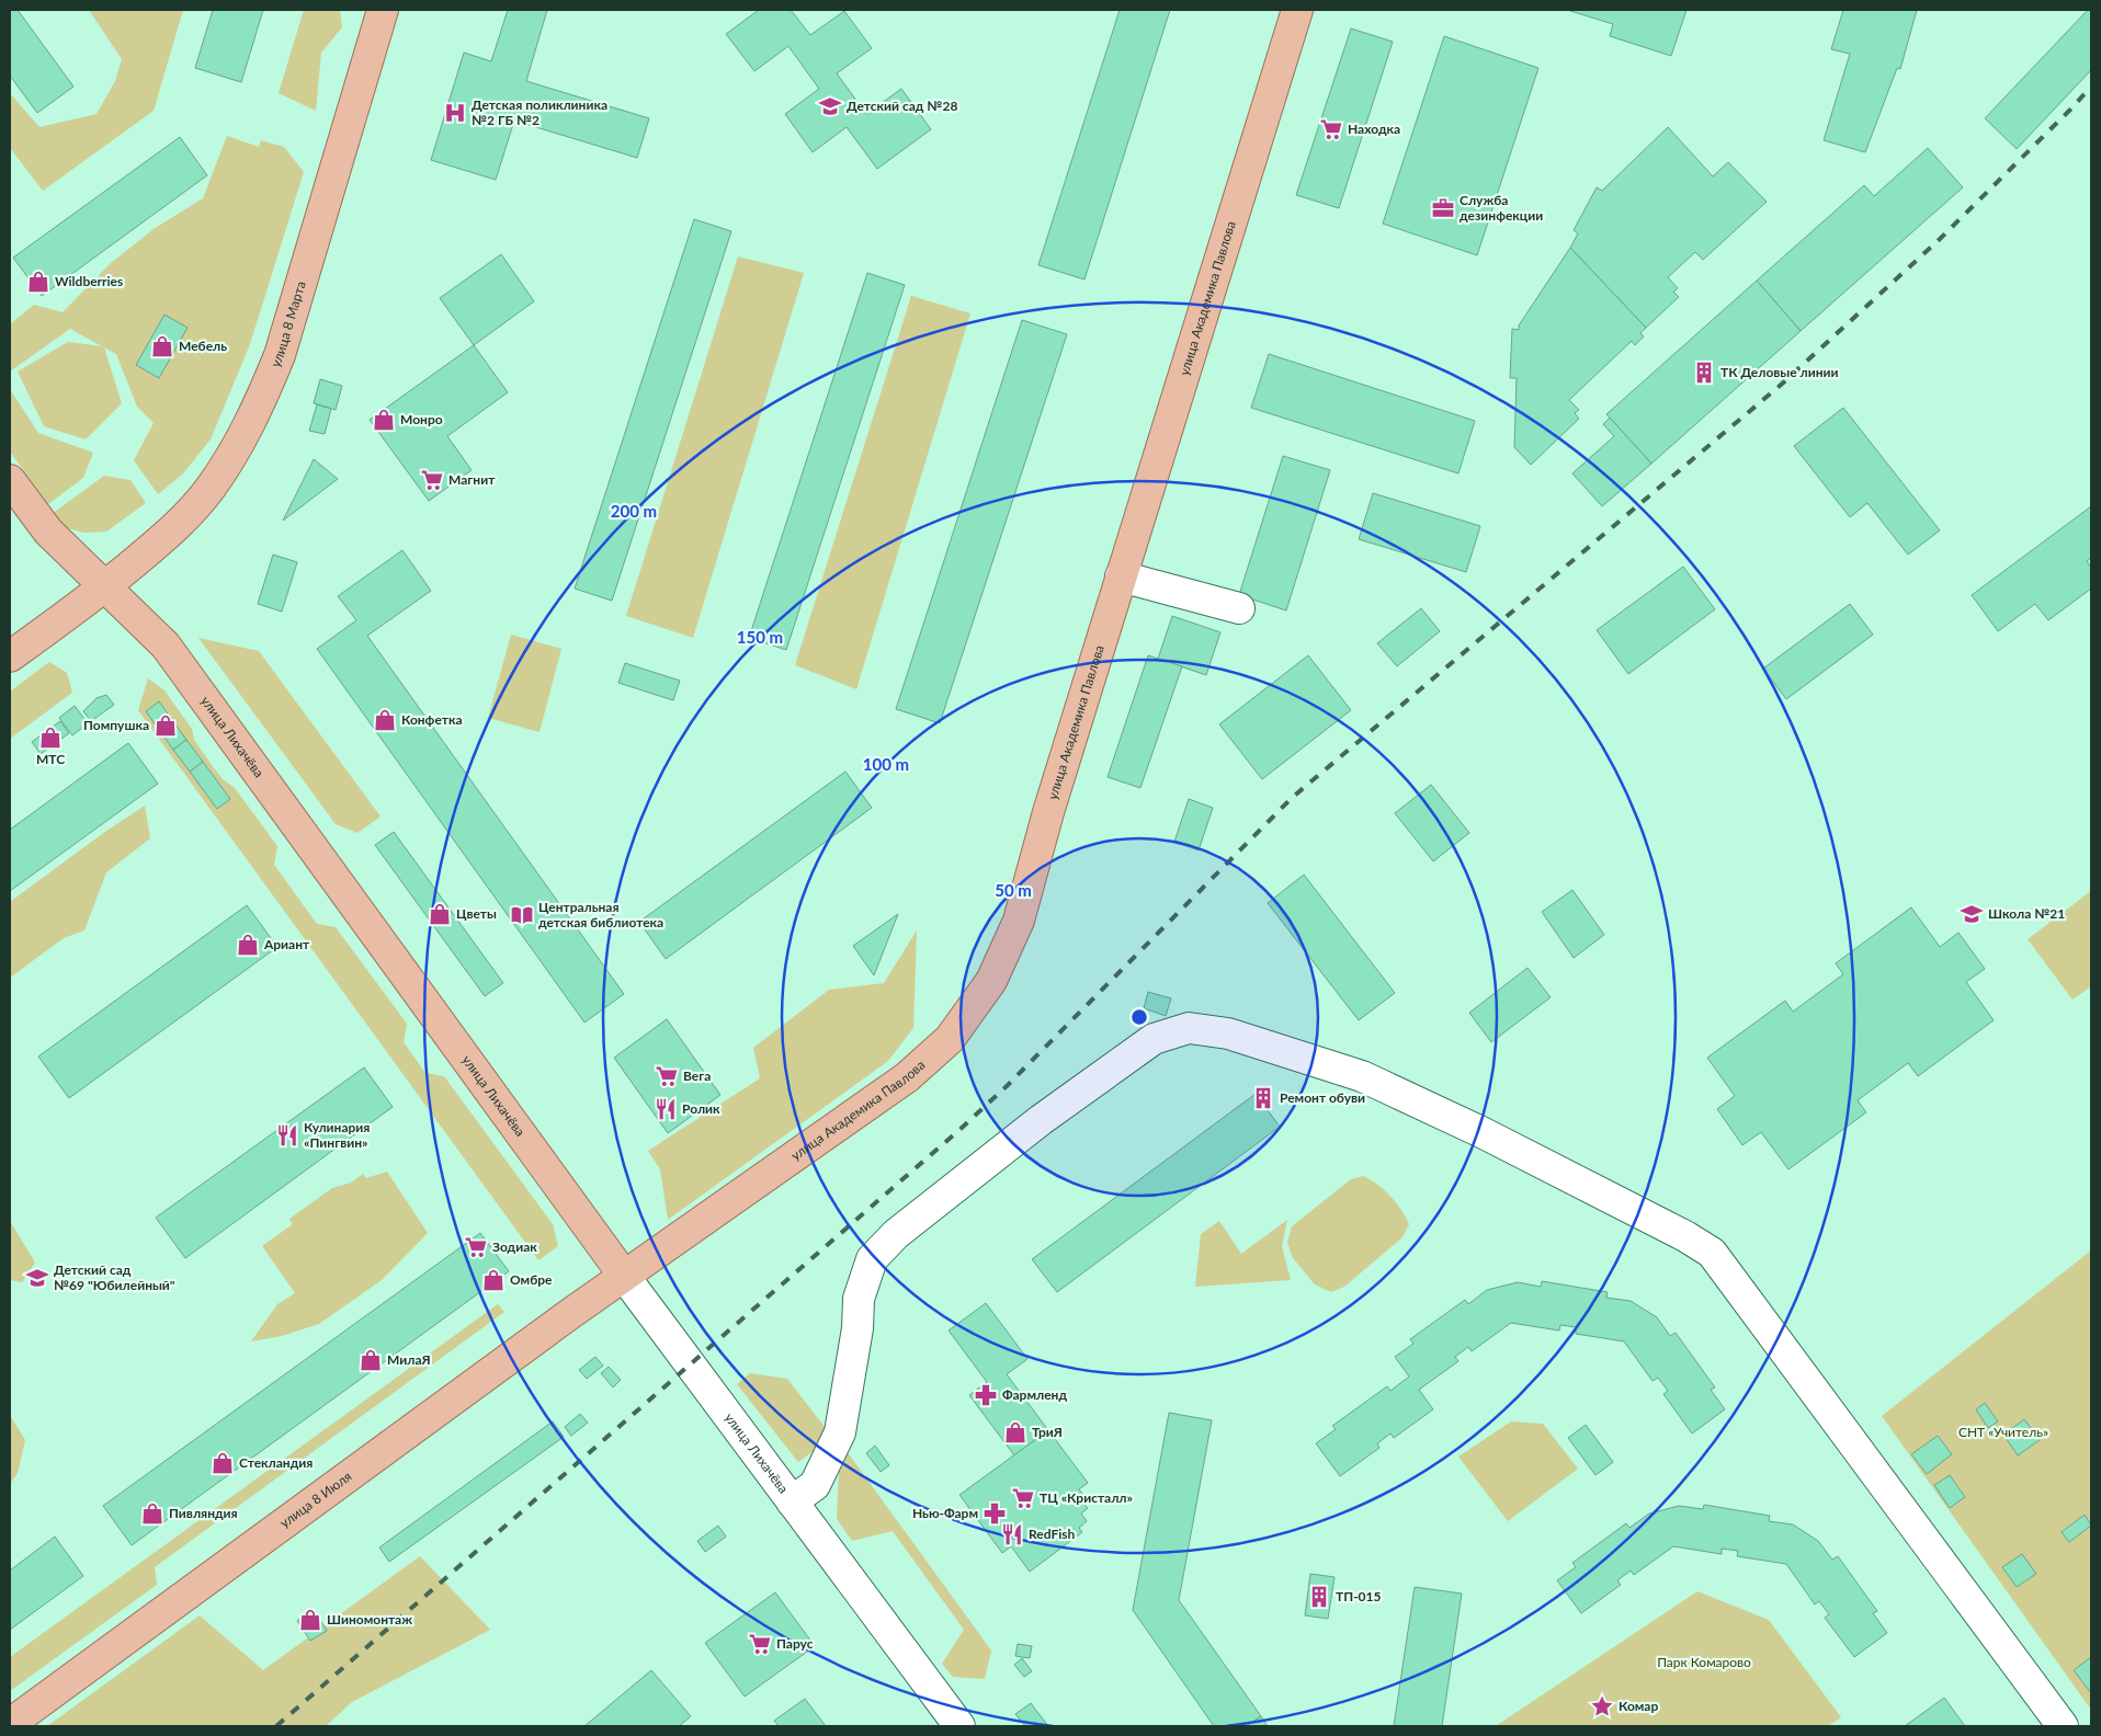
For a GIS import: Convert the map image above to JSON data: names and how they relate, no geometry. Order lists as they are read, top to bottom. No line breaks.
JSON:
{"streets":{"main road":["улица Академика Павлова","улица 8 Марта","улица Лихачёва","улица 8 Июля"]},"crossings":[["улица Академика Павлова","улица Лихачёва"],["улица Академика Павлова","улица 8 Июля"],["улица 8 Марта","улица Лихачёва"],["улица Лихачёва","улица 8 Июля"]],"parks":["СНТ «Учитель»","Парк Комарово"],"places":{"school or university":["Детский сад №28","Школа №21","Детский сад №69 \"Юбилейный\""],"hospital":["Детская поликлиника №2 ГБ №2"],"supermarket":["Находка","Магнит","Вега","Зодиак","ТЦ «Кристалл»","Парус"],"office":["Служба дезинфекции"],"shop":["Wildberries","Мебель","Монро","Конфетка","Помпушка","МТС","Цветы","Ариант","Омбре","МилаЯ","ТриЯ","Стекландия","Пивляндия","Шиномонтаж"],"building":["ТК Деловые линии","Ремонт обуви","ТП-015"],"library":["Центральная детская библиотека"],"restaurant":["Ролик","Кулинария «Пингвин»","RedFish"],"pharmacy":["Фармленд","Нью-Фарм"],"place":["Комар"]},"rings":["200 m","150 m","100 m","50 m"]}
